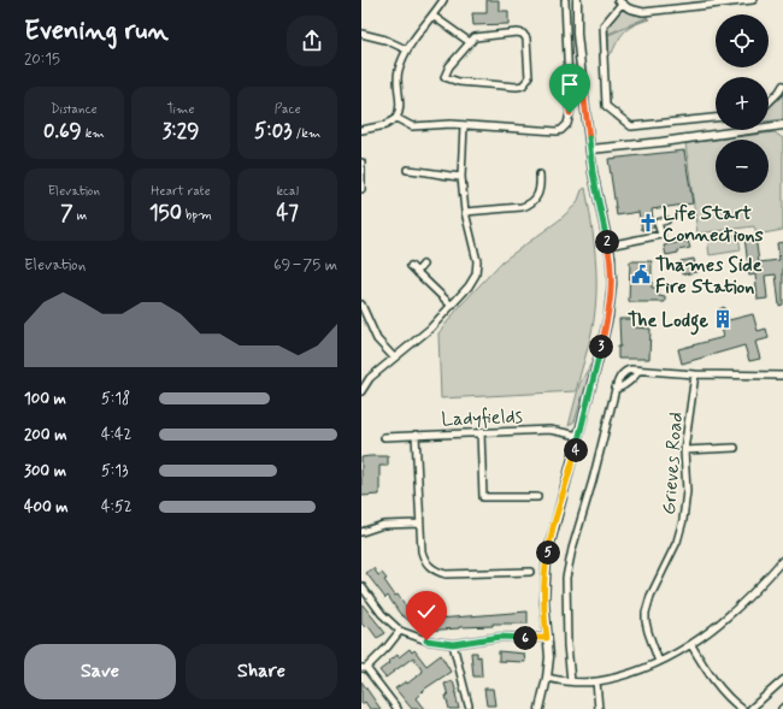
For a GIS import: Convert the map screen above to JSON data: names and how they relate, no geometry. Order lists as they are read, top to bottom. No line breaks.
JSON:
{"streets":{"street":["Ladyfields","Grieves Road"]},"places":{"church":["Life Start Connections"],"public building":["Thames Side Fire Station"],"building":["The Lodge"]},"page":{"heading":["Evening run","20:15"],"map_buttons":["+","−"],"stats":[["Distance","0.69 km"],["Time","3:29"],["Pace","5:03 /km"],["Elevation","7 m"],["Heart rate","150 bpm"],["kcal","47"]],"pins":["2","3","4","5","6"],"chart":["Elevation","69–75 m"],"list":[{"name":"100 m","note":"5:18"},{"name":"200 m","note":"4:42"},{"name":"300 m","note":"5:13"},{"name":"400 m","note":"4:52"}],"buttons":["Save","Share"]}}
